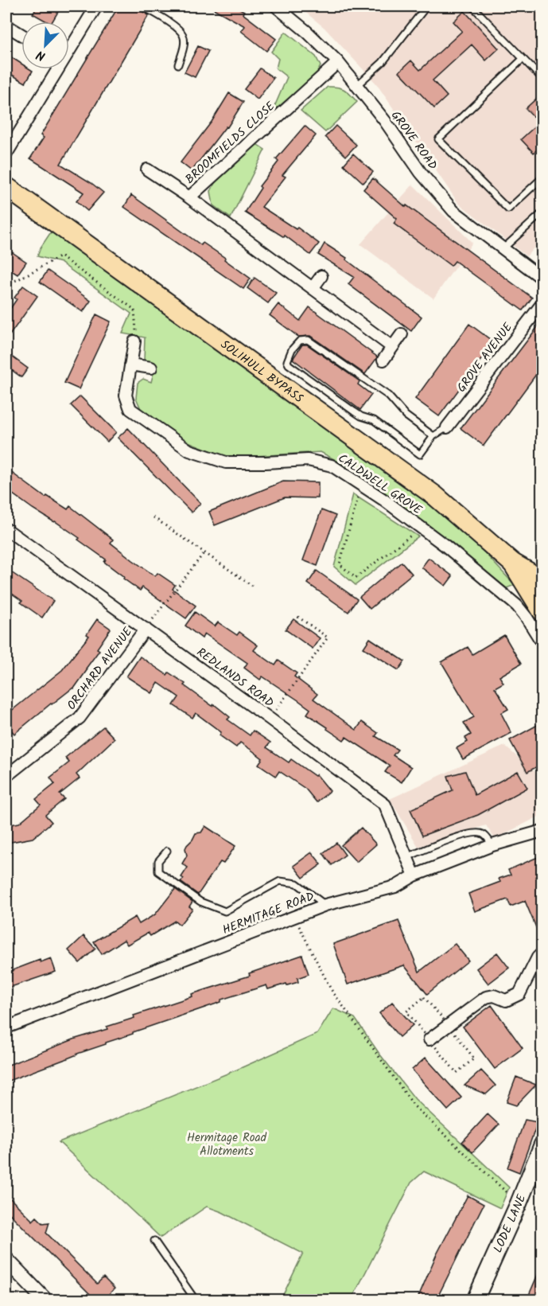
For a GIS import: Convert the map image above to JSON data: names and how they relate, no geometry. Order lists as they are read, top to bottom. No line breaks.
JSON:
{"streets":{"highway":["SOLIHULL BYPASS"],"main road":["LODE LANE"],"street":["GROVE ROAD","BROOMFIELDS CLOSE","GROVE AVENUE","CALDWELL GROVE","ORCHARD AVENUE","REDLANDS ROAD","HERMITAGE ROAD"]},"crossings":[["GROVE ROAD","BROOMFIELDS CLOSE"],["ORCHARD AVENUE","REDLANDS ROAD"],["REDLANDS ROAD","HERMITAGE ROAD"]],"parks":["Hermitage Road Allotments"],"north":"bottom left"}
